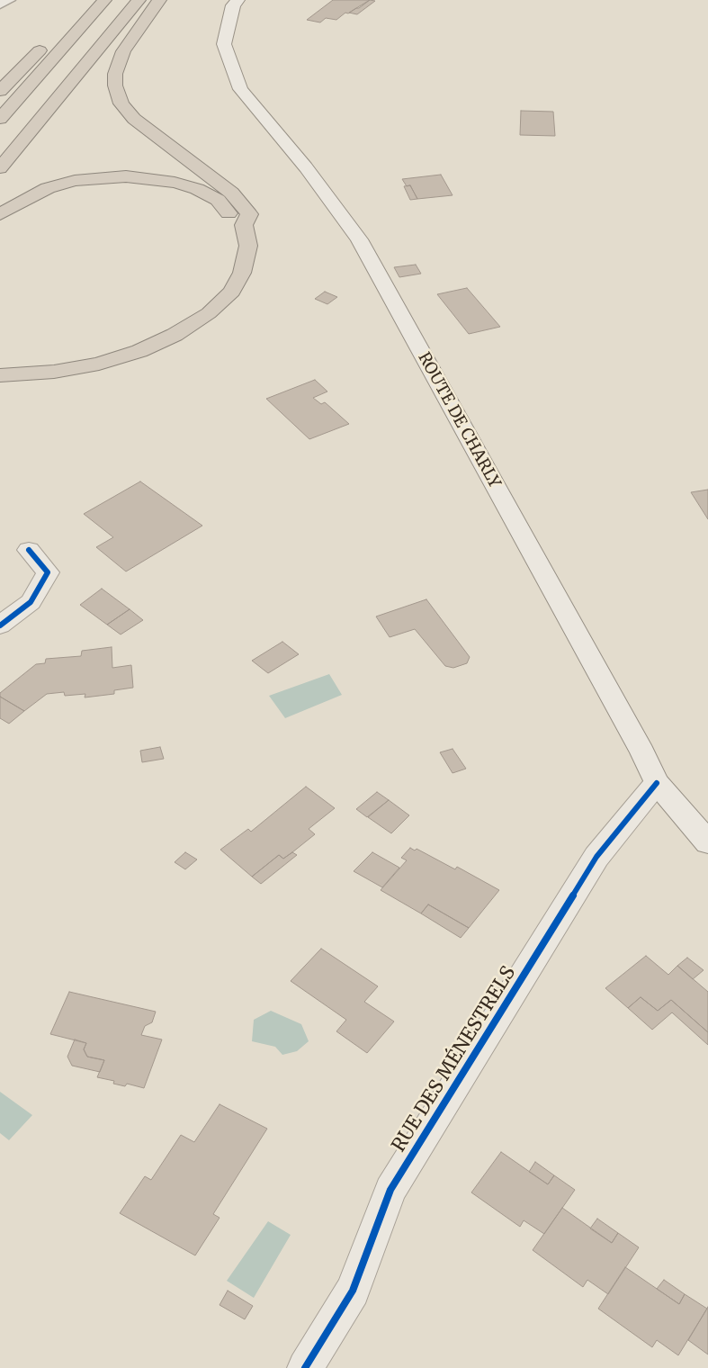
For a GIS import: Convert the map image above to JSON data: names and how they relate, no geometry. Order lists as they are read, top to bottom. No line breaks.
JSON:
{"streets":{"main road":["ROUTE DE CHARLY","RUE DES MÉNESTRELS"]},"crossings":[["ROUTE DE CHARLY","RUE DES MÉNESTRELS"]]}
